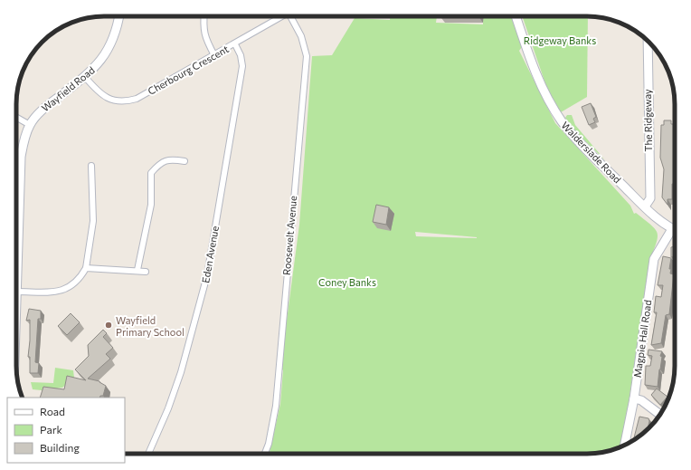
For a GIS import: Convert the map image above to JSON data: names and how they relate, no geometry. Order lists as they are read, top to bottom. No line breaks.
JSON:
{"streets":{"street":["Cherbourg Crescent","Wayfield Road","The Ridgeway","Walderslade Road","Roosevelt Avenue","Eden Avenue","Magpie Hall Road"]},"crossings":[["Cherbourg Crescent","Wayfield Road"],["Cherbourg Crescent","Eden Avenue"],["The Ridgeway","Walderslade Road"],["Walderslade Road","Magpie Hall Road"]],"parks":["Ridgeway Banks","Coney Banks"],"places":["Wayfield Primary School"],"legend":["Road","Park","Building"]}
